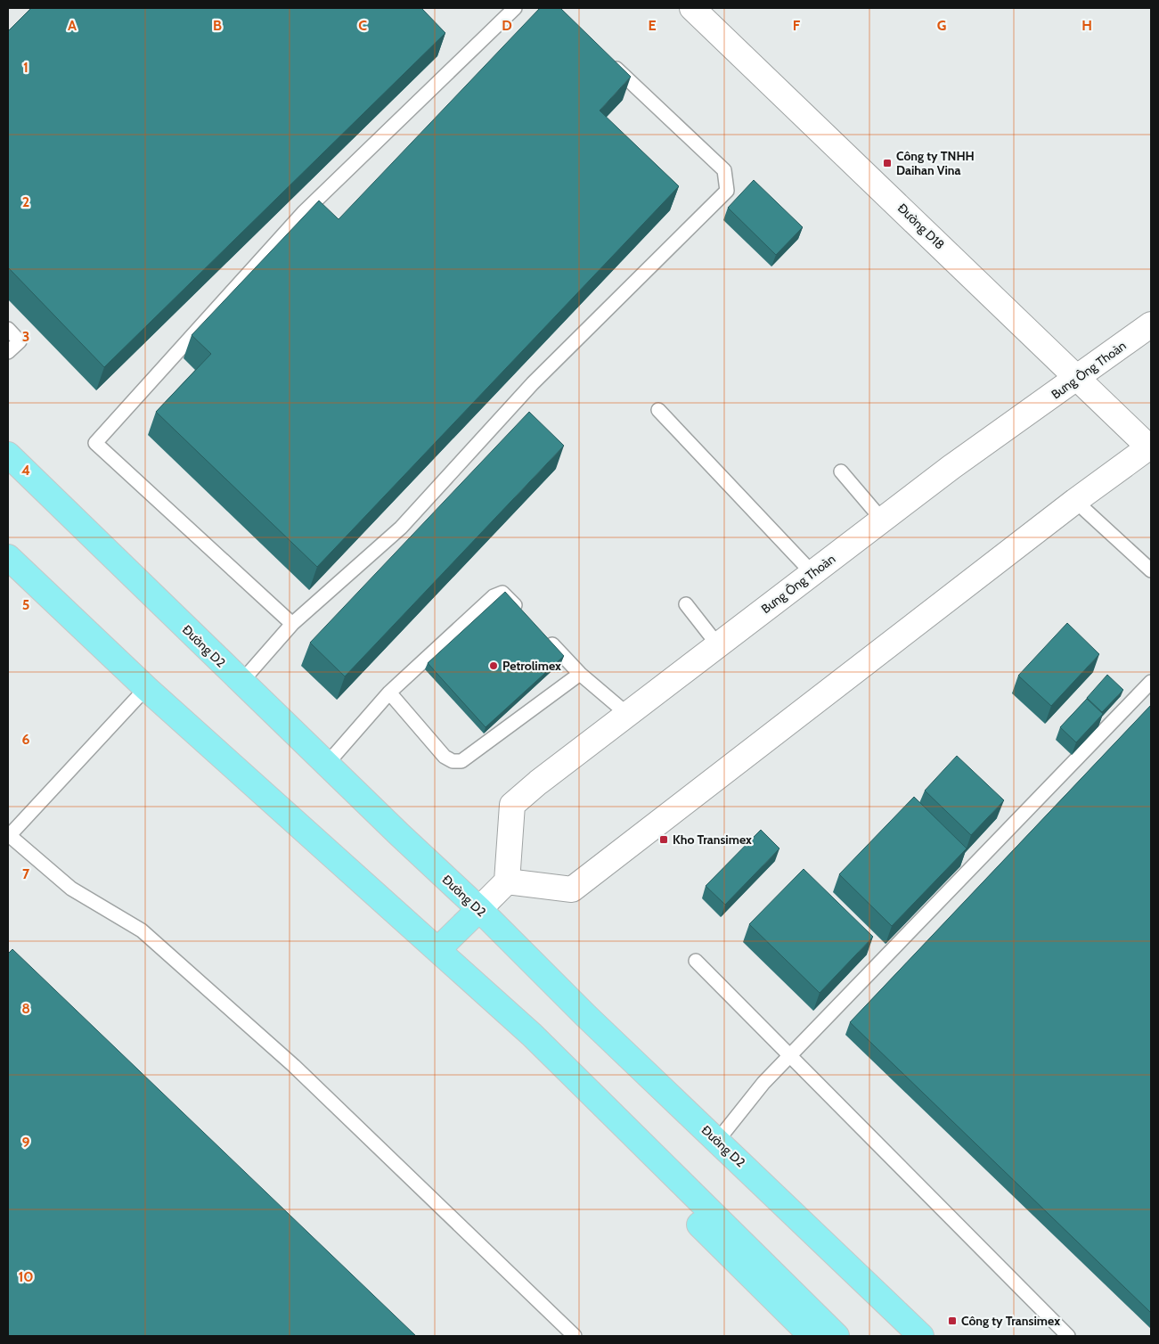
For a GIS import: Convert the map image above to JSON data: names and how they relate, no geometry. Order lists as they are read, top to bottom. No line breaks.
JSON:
{"streets":{"main road":["Đường D2"],"street":["Đường D18","Bưng Ông Thoàn"]},"crossings":[["Đường D18","Bưng Ông Thoàn"]],"places":{"transit":["Công ty TNHH Daihan Vina","Kho Transimex","Công ty Transimex"],"other":["Petrolimex"]},"grid":{"columns":["A","B","C","D","E","F","G","H"],"rows":["1","2","3","4","5","6","7","8","9","10"]}}
